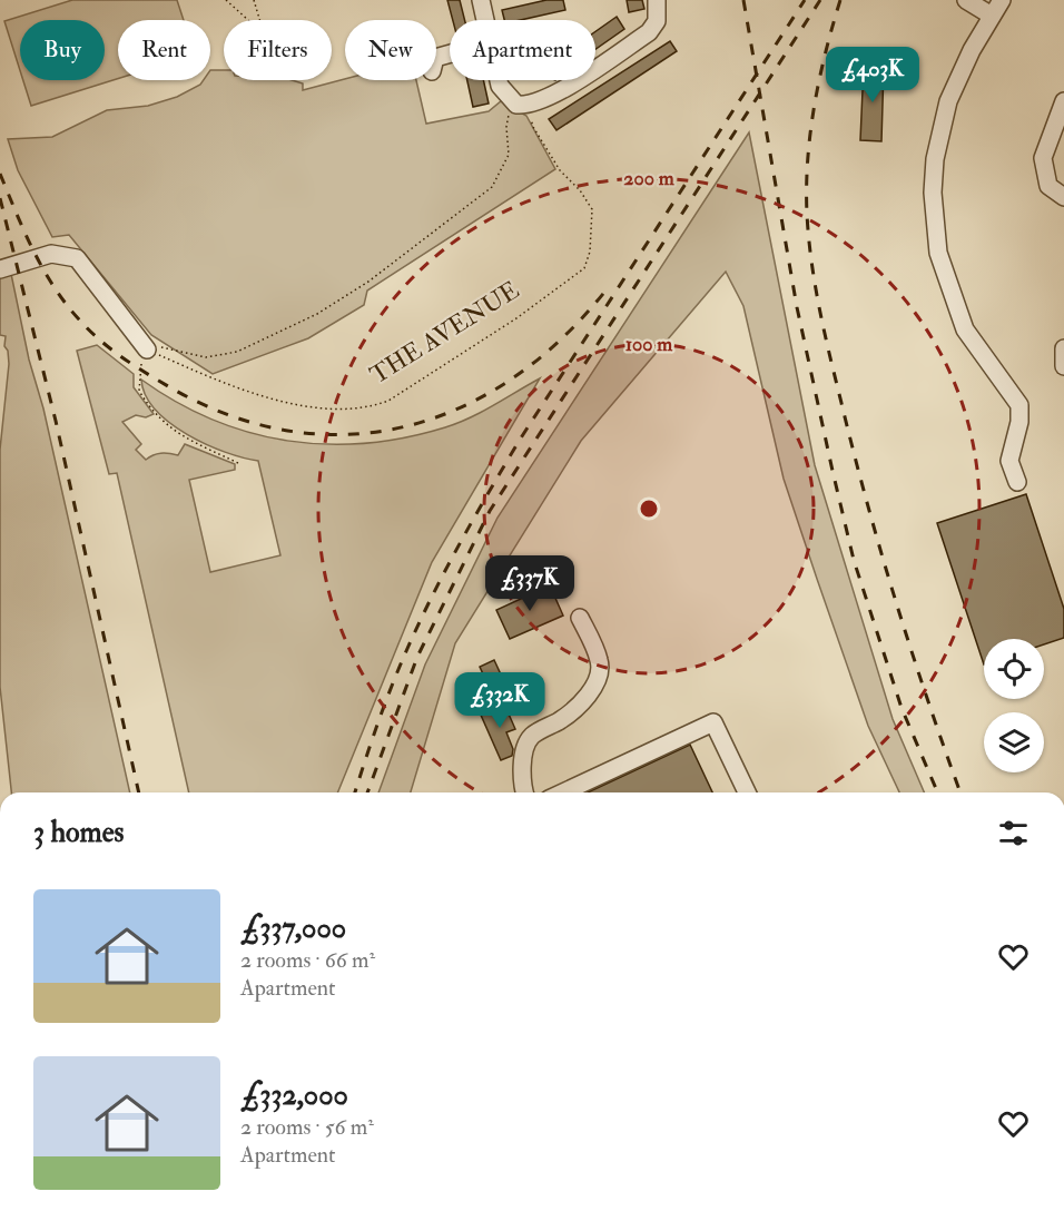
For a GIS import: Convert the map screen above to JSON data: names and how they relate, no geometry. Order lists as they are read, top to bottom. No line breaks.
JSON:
{"streets":{"path":["THE AVENUE"]},"page":{"chip":["Buy","Rent","Filters","New","Apartment"],"price":["£403K","£337K","£332K"],"heading":"3 homes","list":[{"name":"£337,000","note":"2 rooms · 66 m² · Apartment"},{"name":"£332,000","note":"2 rooms · 56 m² · Apartment"}]},"rings":["200 m","100 m"]}
